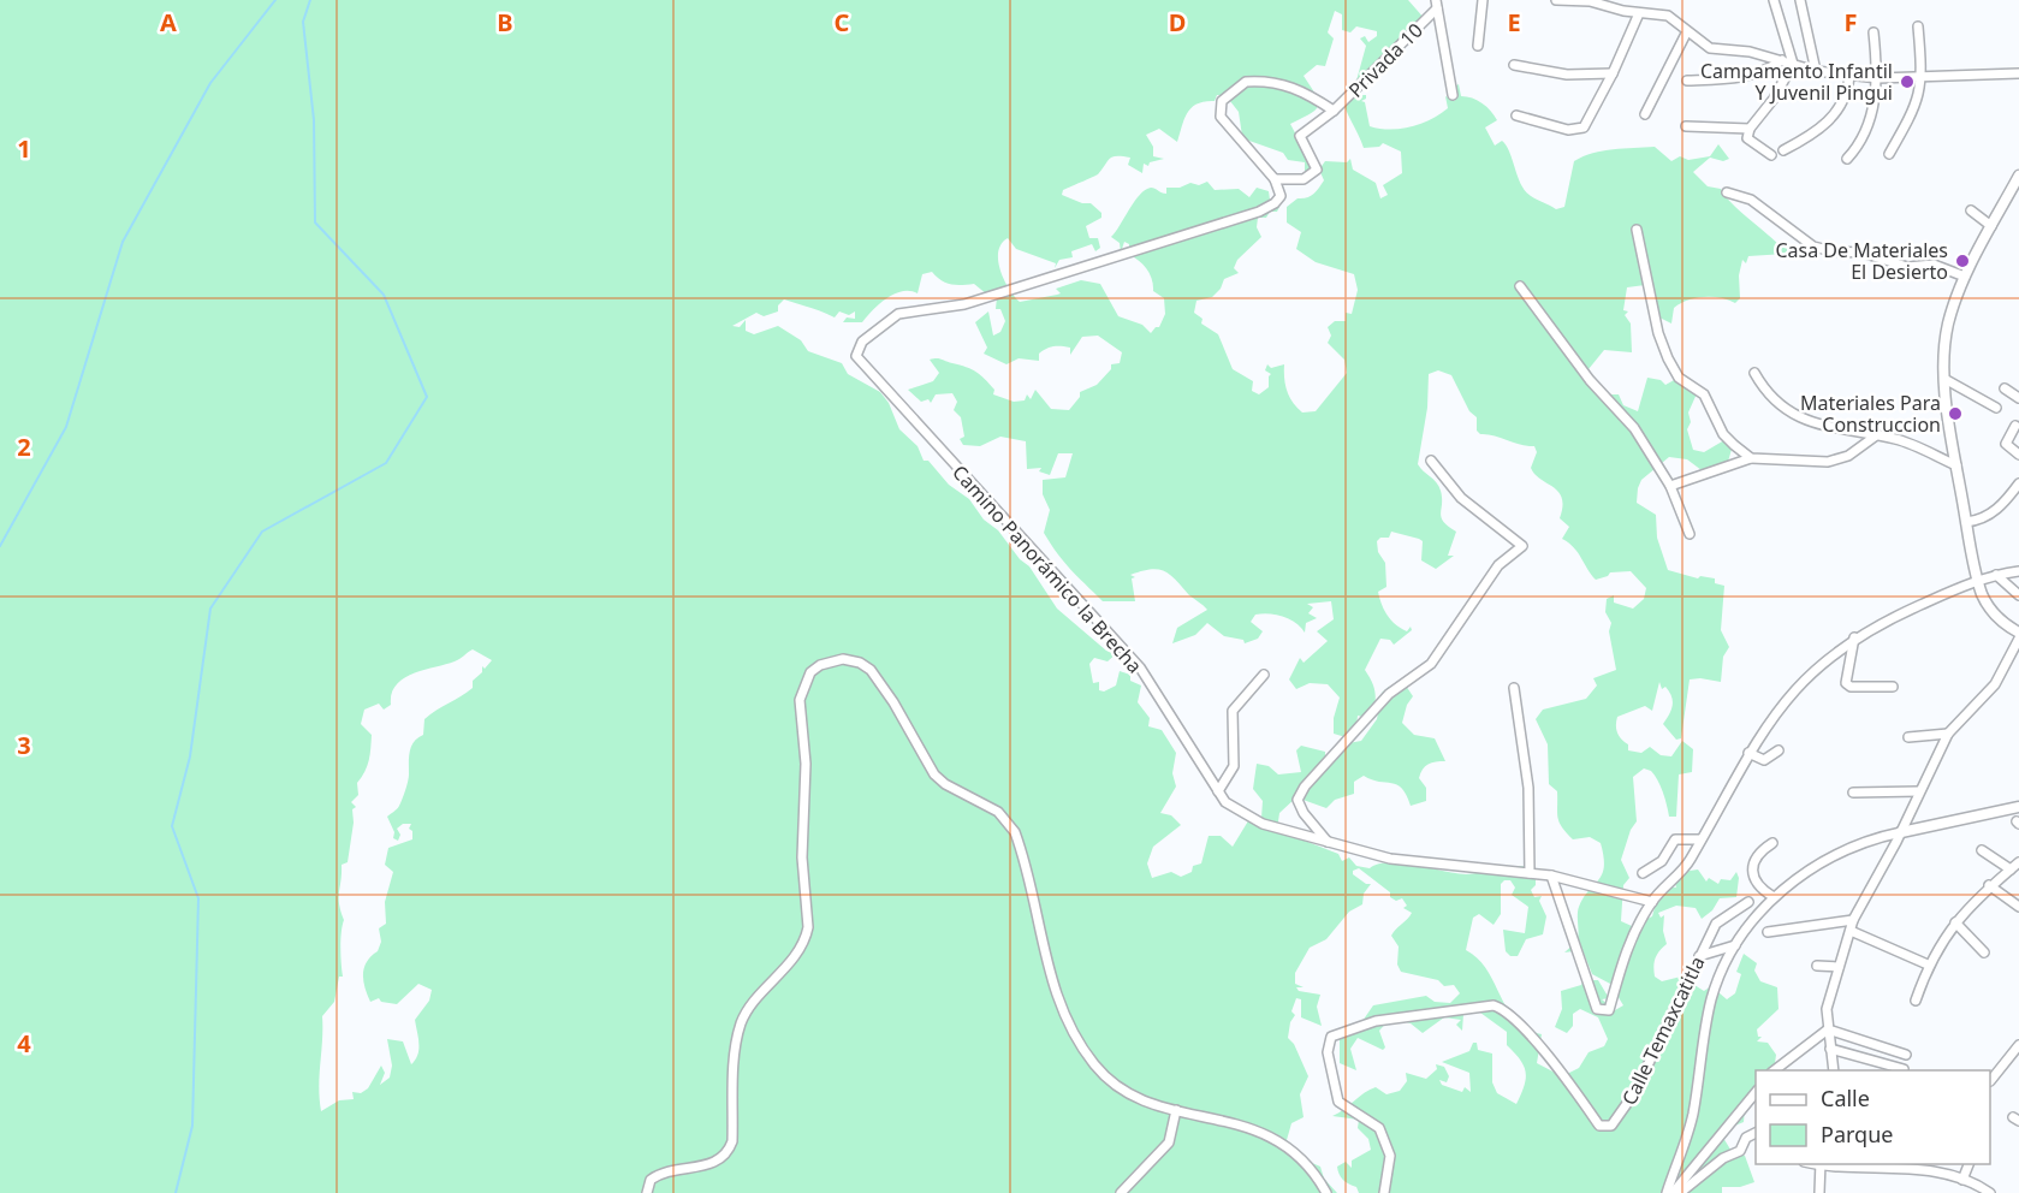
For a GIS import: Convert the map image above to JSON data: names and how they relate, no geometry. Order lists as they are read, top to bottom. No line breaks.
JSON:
{"streets":{"street":["Privada 10","Camino Panorámico la Brecha","Calle Temaxcatitla"]},"crossings":[["Privada 10","Camino Panorámico la Brecha"]],"places":["Campamento Infantil Y Juvenil Pingui","Casa De Materiales El Desierto","Materiales Para Construccion"],"legend":["Calle","Parque"],"grid":{"columns":["A","B","C","D","E","F"],"rows":["1","2","3","4"]}}
